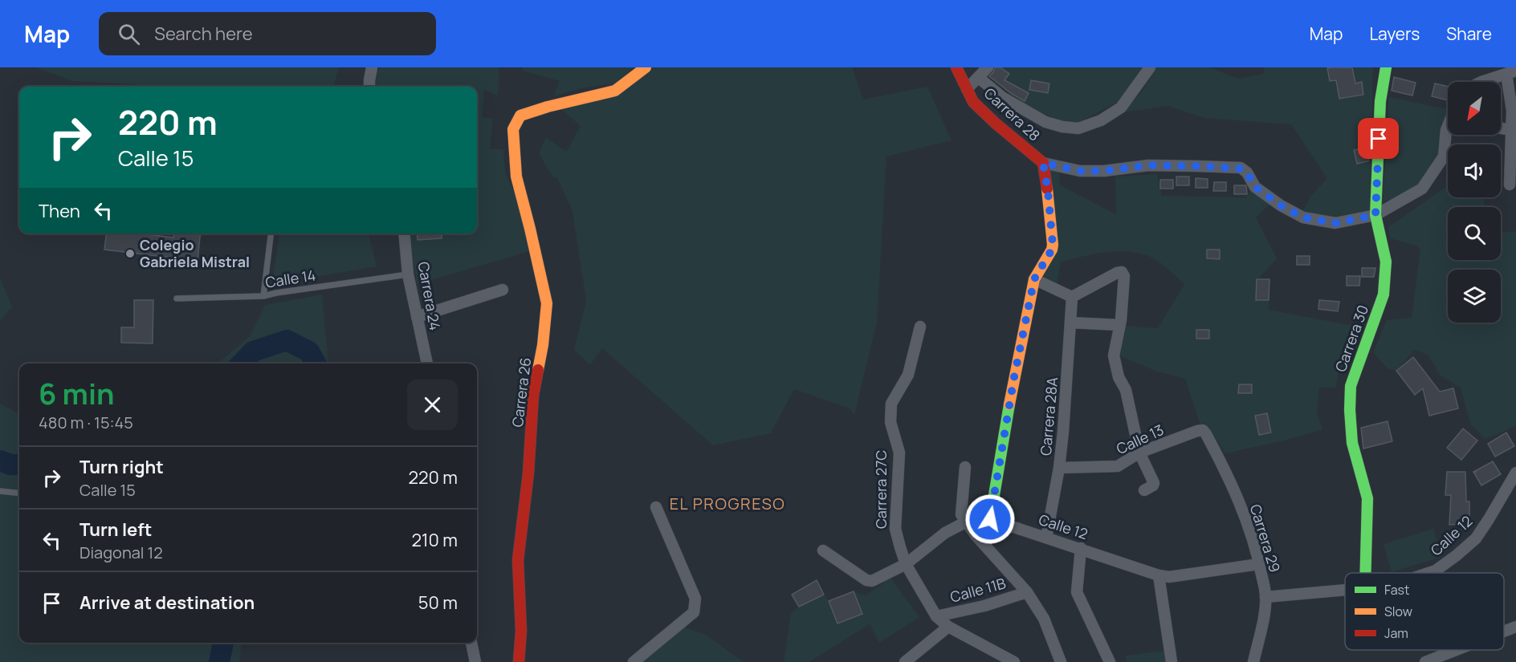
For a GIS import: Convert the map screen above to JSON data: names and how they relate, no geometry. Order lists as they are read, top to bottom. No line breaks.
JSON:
{"streets":{"street":["Carrera 28","Carrera 24","Carrera 30","Carrera 26","Carrera 28A","Calle 13","Carrera 27C","Calle 12","Carrera 29","Calle 11B"],"lane":["Calle 14"]},"crossings":[["Carrera 28","Calle 12"],["Calle 14","Carrera 24"],["Carrera 28A","Calle 13"],["Carrera 28A","Calle 12"],["Calle 13","Carrera 29"],["Carrera 27C","Calle 12"],["Carrera 27C","Calle 11B"],["Calle 12","Carrera 29"]],"districts":["EL PROGRESO"],"places":["Colegio Gabriela Mistral"],"legend":["Fast","Slow","Jam"],"north":"bottom left","page":{"header":"Map","search":"Search here","nav":["Map","Layers","Share"],"turn":["220 m","Calle 15"],"then":"Then","heading":["6 min","480 m · 15:45"],"list":[{"name":"Turn right","note":"Calle 15","value":"220 m"},{"name":"Turn left","note":"Diagonal 12","value":"210 m"},{"name":"Arrive at destination","value":"50 m"}]}}
